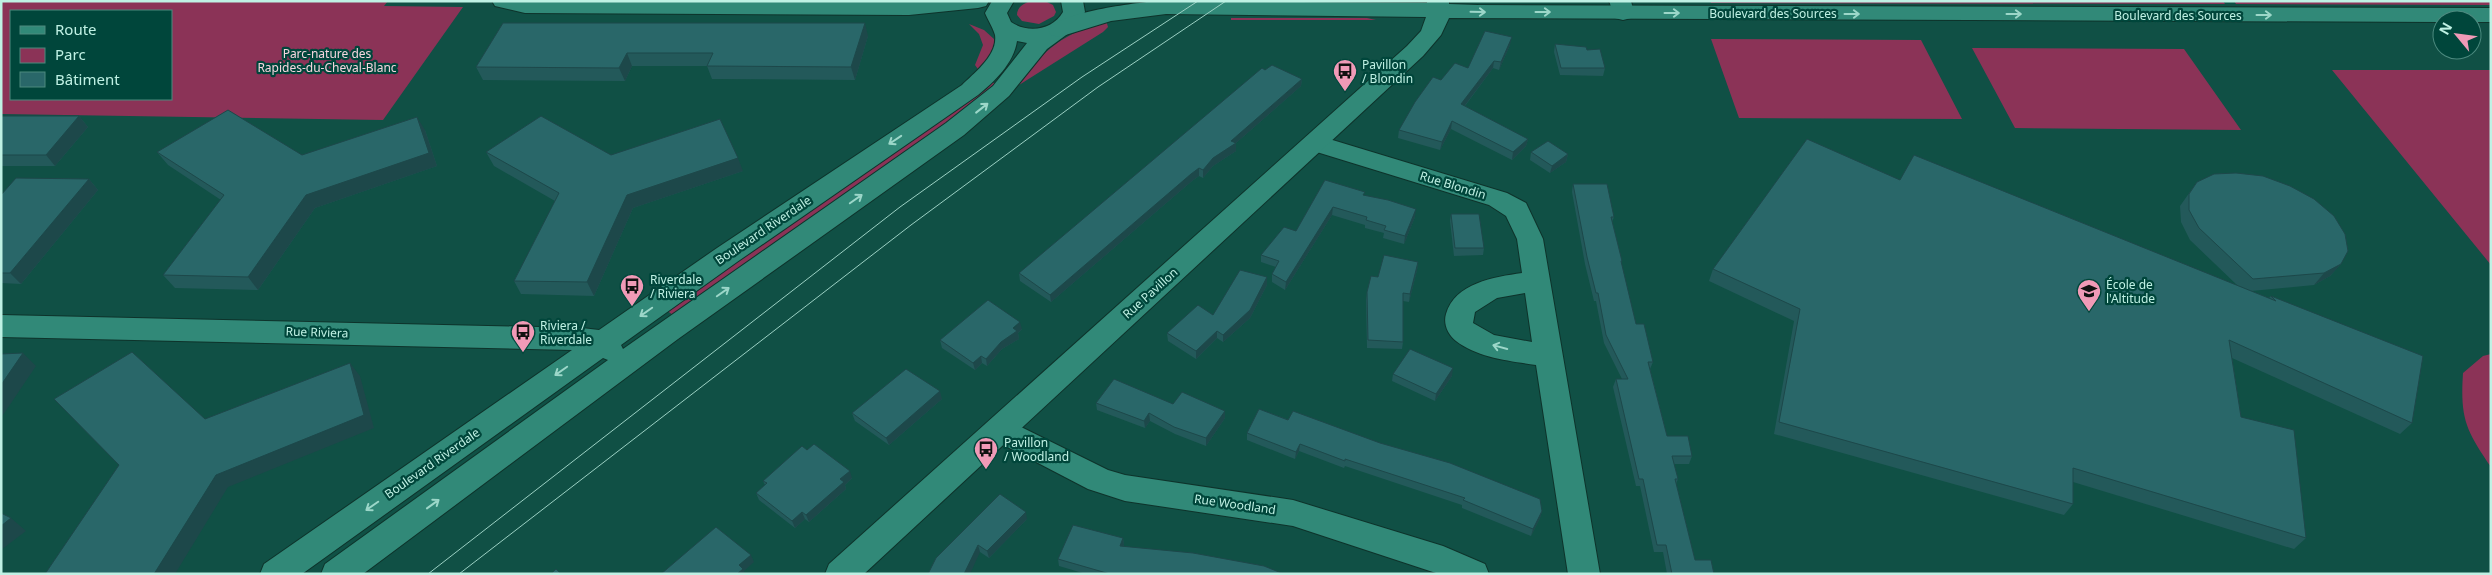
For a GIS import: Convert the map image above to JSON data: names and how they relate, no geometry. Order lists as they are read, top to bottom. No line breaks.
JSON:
{"streets":{"street":["Boulevard des Sources","Rue Blondin","Boulevard Riverdale","Rue Pavillon","Rue Riviera","Rue Woodland"]},"crossings":[["Boulevard des Sources","Rue Pavillon"],["Rue Blondin","Rue Pavillon"],["Boulevard Riverdale","Rue Riviera"],["Rue Pavillon","Rue Woodland"]],"one_way":["Boulevard des Sources"],"parks":["Parc-nature des Rapides-du-Cheval-Blanc"],"places":{"bus stop":["Pavillon / Blondin","Riverdale / Riviera","Riviera / Riverdale","Pavillon / Woodland"],"school or university":["École de l'Altitude"]},"legend":["Route","Parc","Bâtiment"],"north":"top left"}
